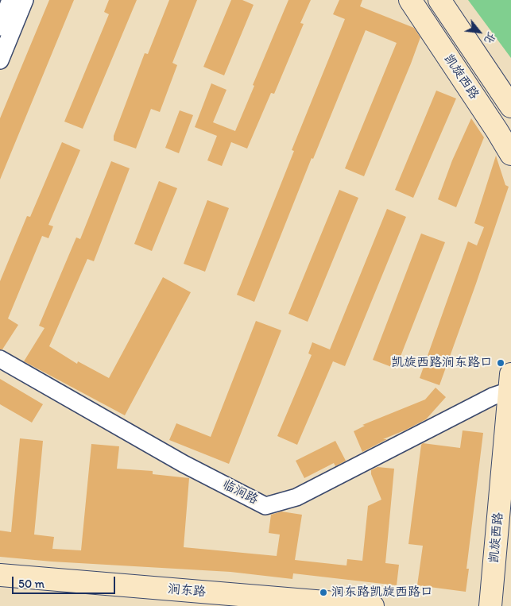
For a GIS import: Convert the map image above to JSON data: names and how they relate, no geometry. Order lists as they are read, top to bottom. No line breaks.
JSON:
{"streets":{"street":["凯旋西路","临涧路","涧东路"]},"crossings":[["凯旋西路","临涧路"]],"places":["凯旋西路涧东路口","涧东路凯旋西路口"],"scale_bar":"50 m","north":"bottom right"}
